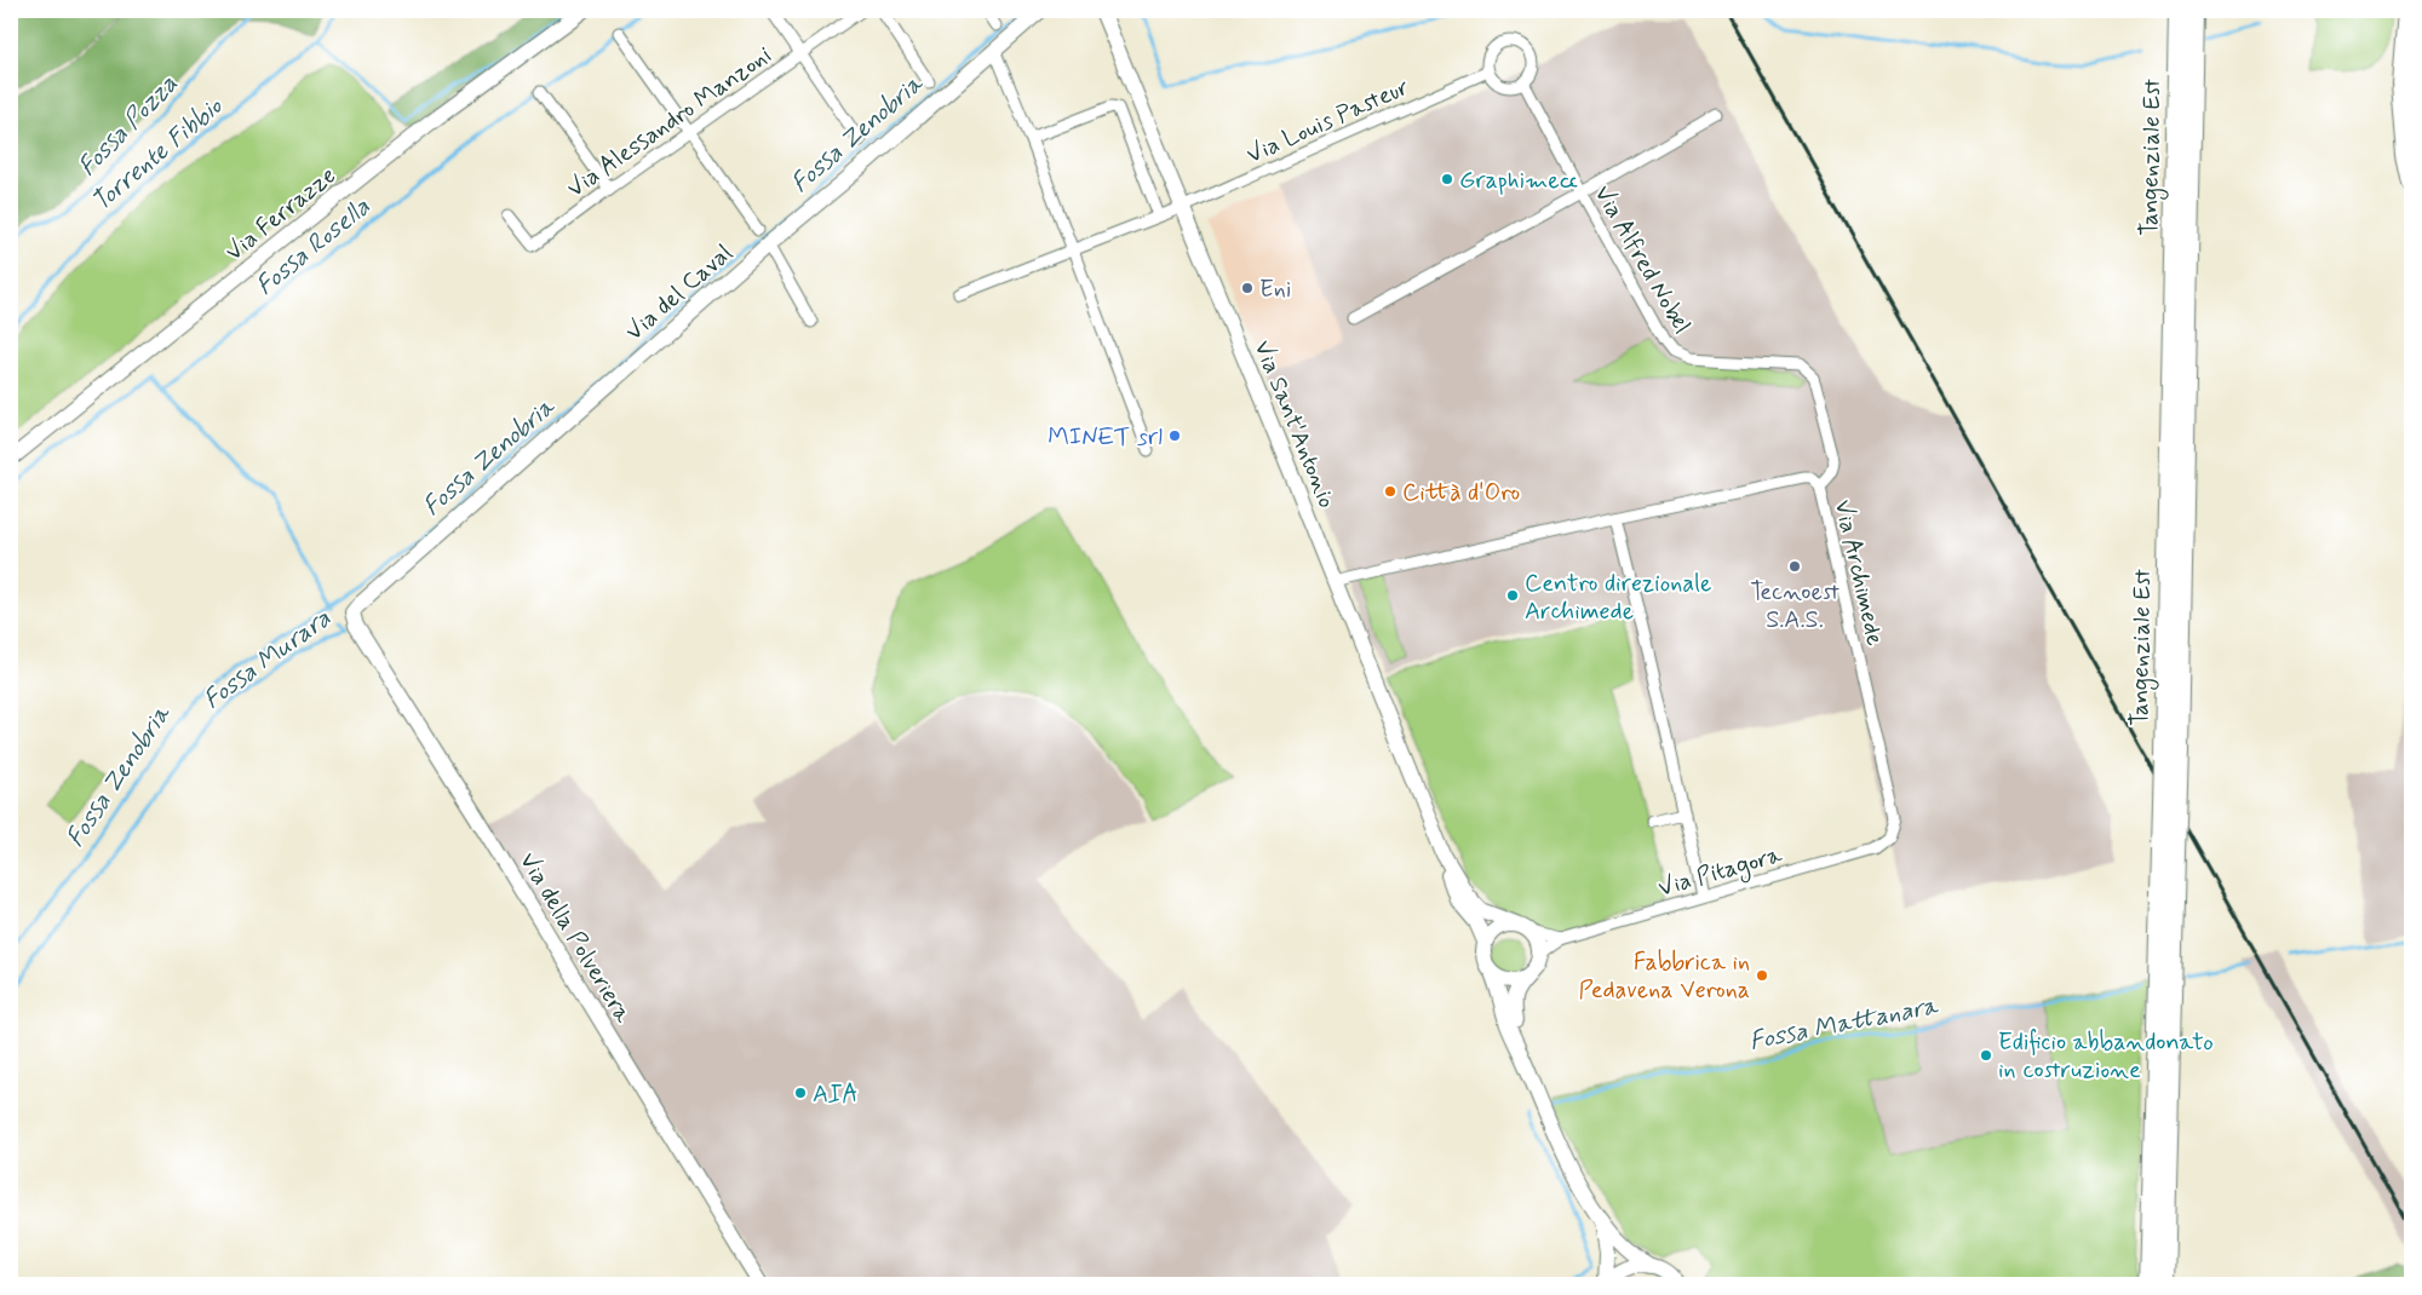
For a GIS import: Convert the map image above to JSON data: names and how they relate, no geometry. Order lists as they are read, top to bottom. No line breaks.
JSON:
{"streets":{"highway":["Tangenziale Est"],"street":["Via Louis Pasteur","Via Alessandro Manzoni","Via Ferrazze","Via Alfred Nobel","Via del Caval","Via Sant'Antonio","Via Archimede","Via Pitagora","Via della Polveriera"]},"crossings":[["Via Louis Pasteur","Via Alfred Nobel"],["Via Louis Pasteur","Via Sant'Antonio"],["Via Alfred Nobel","Via Archimede"],["Via del Caval","Via della Polveriera"],["Via Sant'Antonio","Via Archimede"],["Via Sant'Antonio","Via Pitagora"],["Via Archimede","Via Pitagora"]],"water":["Fossa Pozza","Fossa Zenobria","Torrente Fibbio","Fossa Rosella","Fossa Murara","Fossa Mattanara"],"places":["Graphimecc","Eni","MINET srl","Città d'Oro","Tecnoest S.A.S.","Centro direzionale Archimede","Fabbrica in Pedavena Verona","Edificio abbandonato in costruzione","AIA"]}
